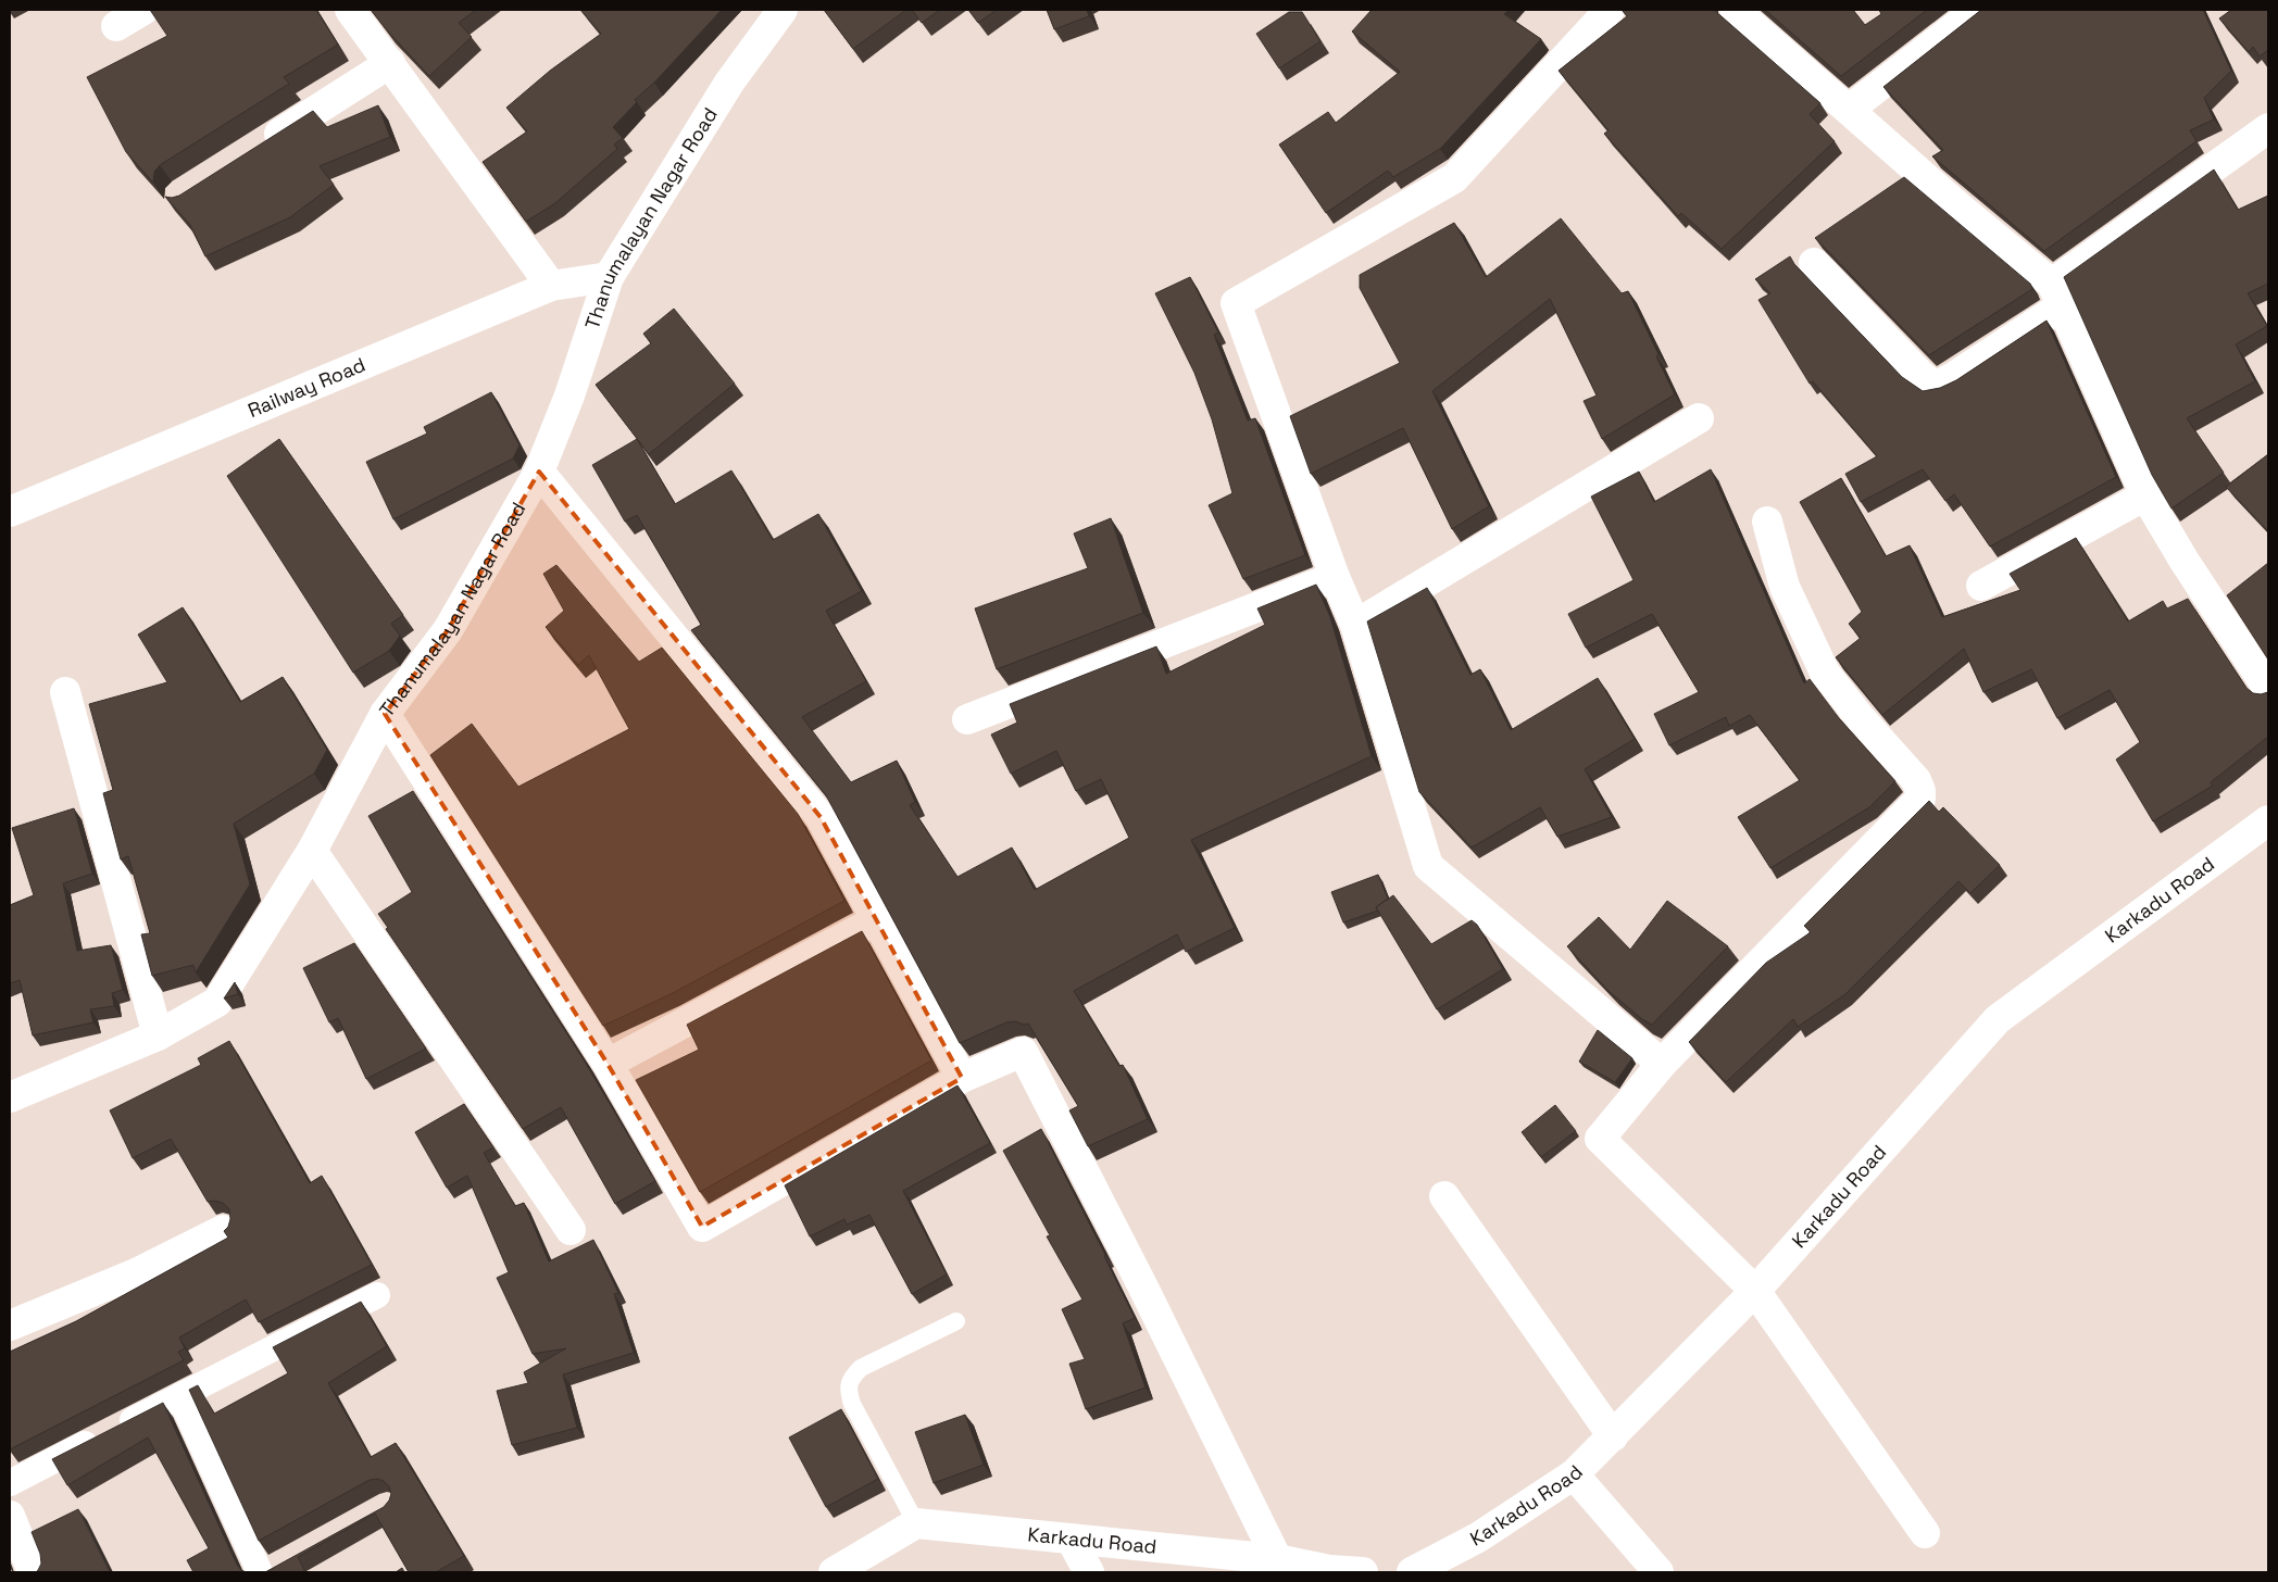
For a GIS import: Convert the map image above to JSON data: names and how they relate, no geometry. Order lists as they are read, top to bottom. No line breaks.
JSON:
{"streets":{"street":["Thanumalayan Nagar Road","Railway Road","Karkadu Road"]},"crossings":[["Thanumalayan Nagar Road","Railway Road"]]}
